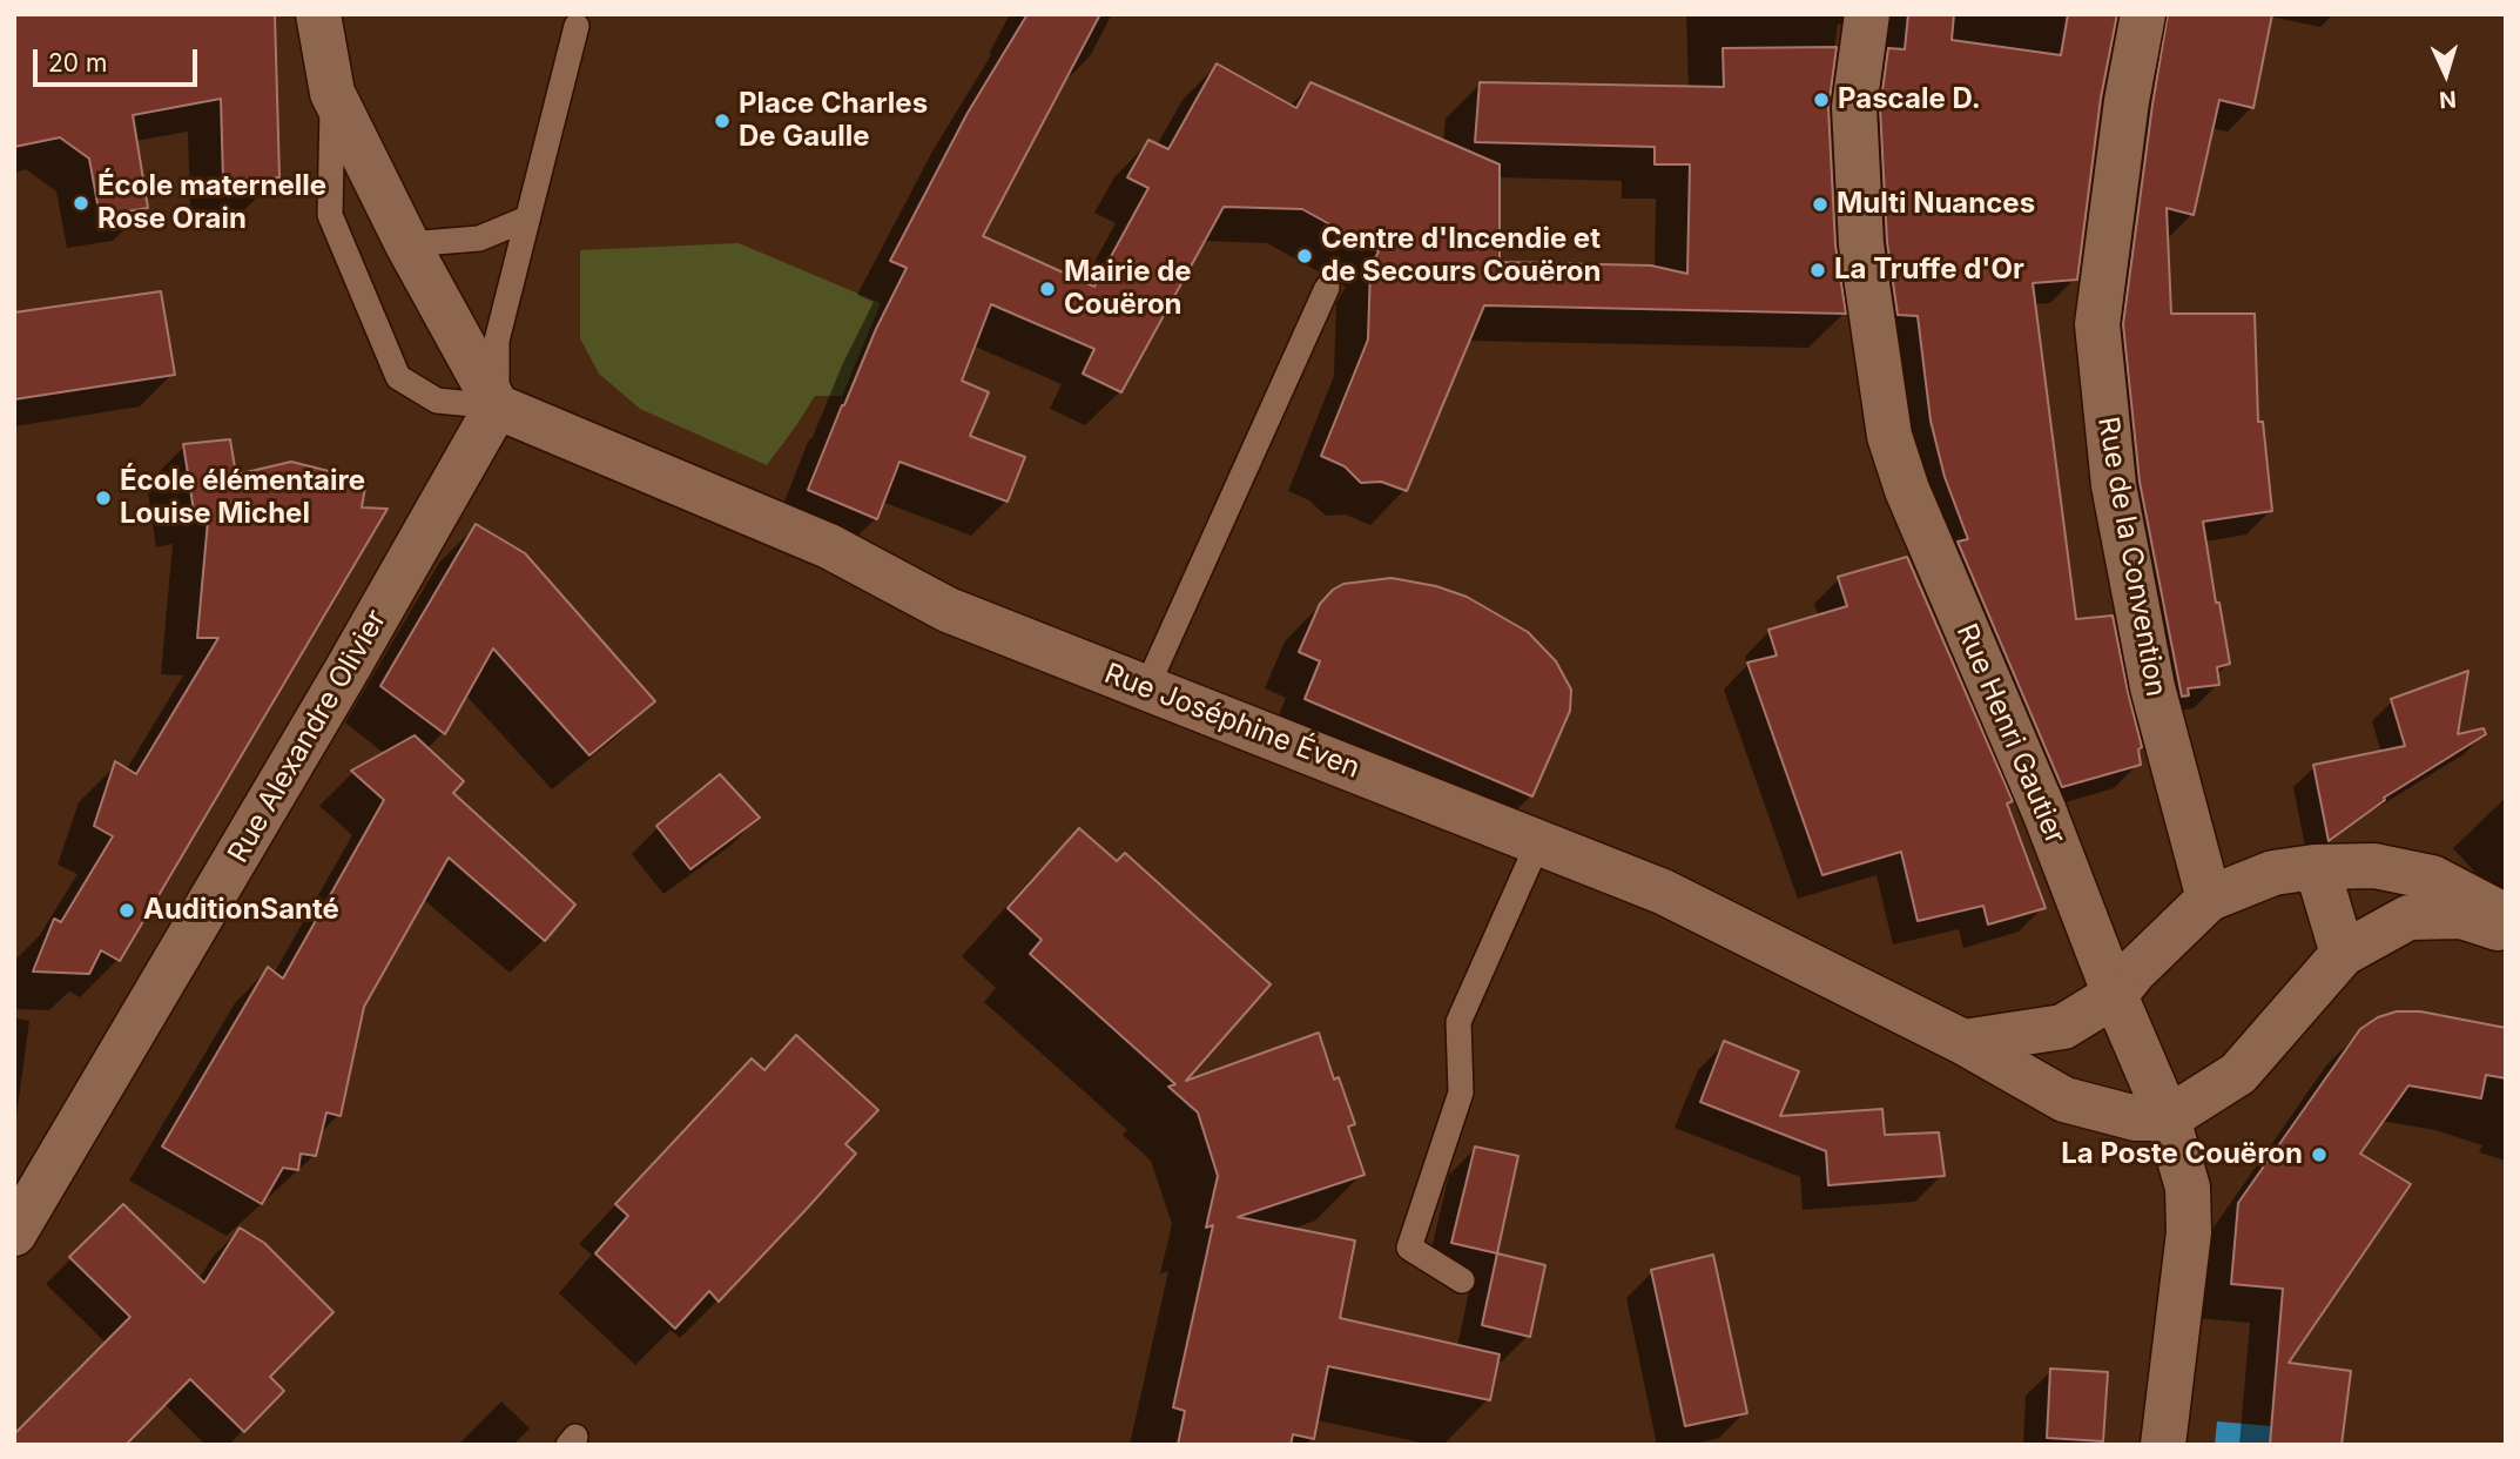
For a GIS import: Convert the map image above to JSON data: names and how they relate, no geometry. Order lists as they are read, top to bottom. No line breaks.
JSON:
{"streets":{"street":["Rue de la Convention","Rue Joséphine Éven","Rue Henri Gautier","Rue Alexandre Olivier"]},"crossings":[["Rue Joséphine Éven","Rue Henri Gautier"],["Rue Joséphine Éven","Rue Alexandre Olivier"]],"places":["Pascale D.","Place Charles De Gaulle","École maternelle Rose Orain","Multi Nuances","Centre d'Incendie et de Secours Couëron","La Truffe d'Or","Mairie de Couëron","École élémentaire Louise Michel","AuditionSanté","La Poste Couëron"],"scale_bar":"20 m","north":"bottom"}
